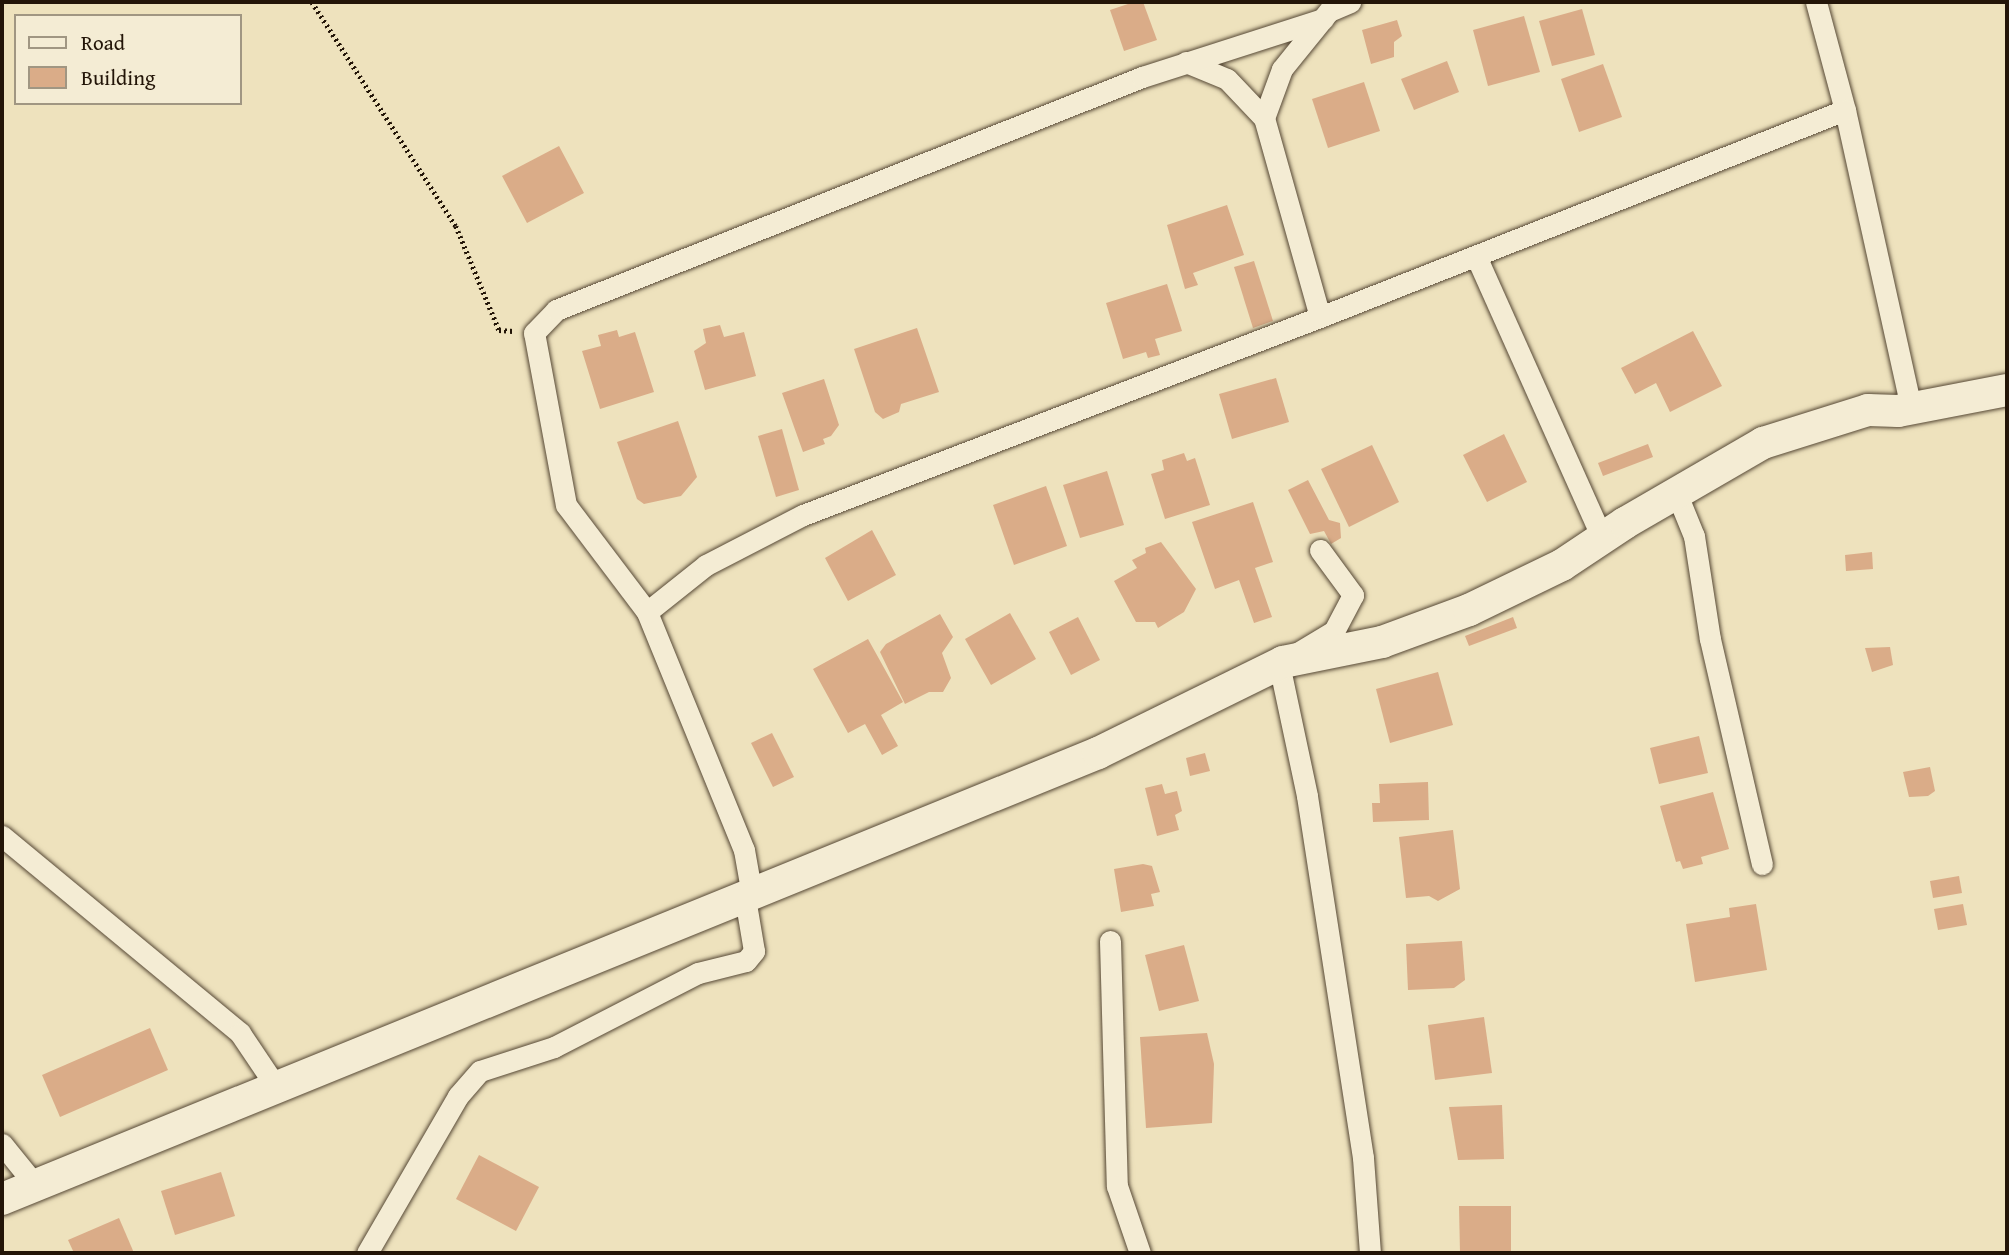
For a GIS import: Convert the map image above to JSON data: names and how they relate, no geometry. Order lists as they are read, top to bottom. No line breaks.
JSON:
{"legend":["Road","Building"]}
